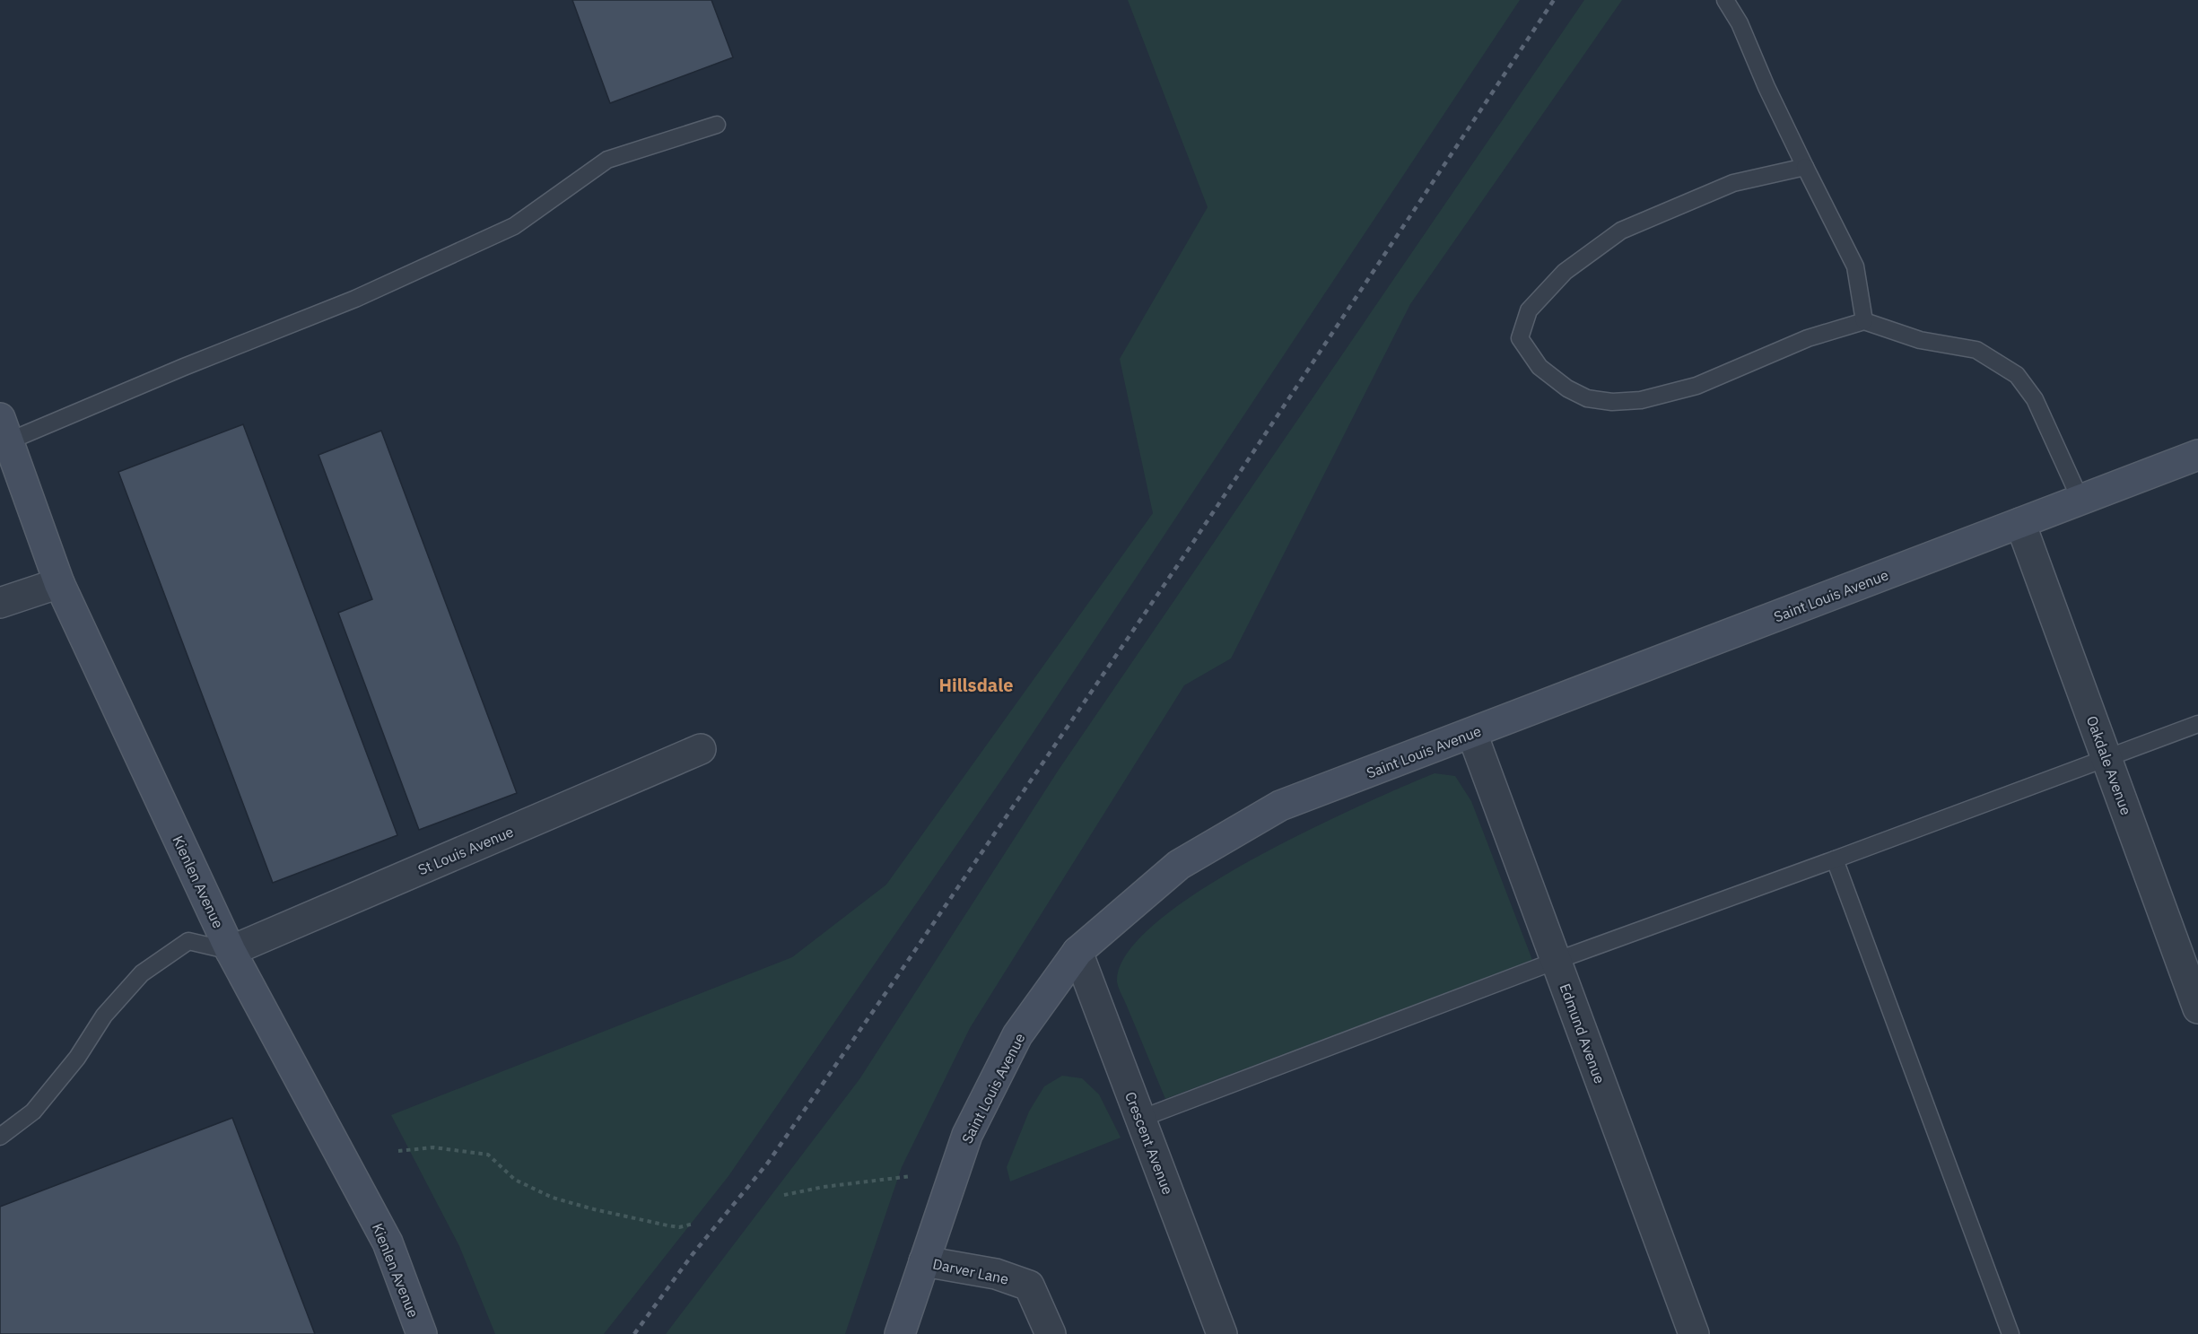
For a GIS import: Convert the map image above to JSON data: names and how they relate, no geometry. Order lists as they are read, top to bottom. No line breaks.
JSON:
{"streets":{"street":["Saint Louis Avenue","Oakdale Avenue","St Louis Avenue","Kienlen Avenue","Edmund Avenue","Crescent Avenue","Darver Lane"]},"crossings":[["Saint Louis Avenue","Oakdale Avenue"],["Saint Louis Avenue","Edmund Avenue"],["Saint Louis Avenue","Crescent Avenue"],["Saint Louis Avenue","Darver Lane"],["St Louis Avenue","Kienlen Avenue"]],"districts":["Hillsdale"]}
